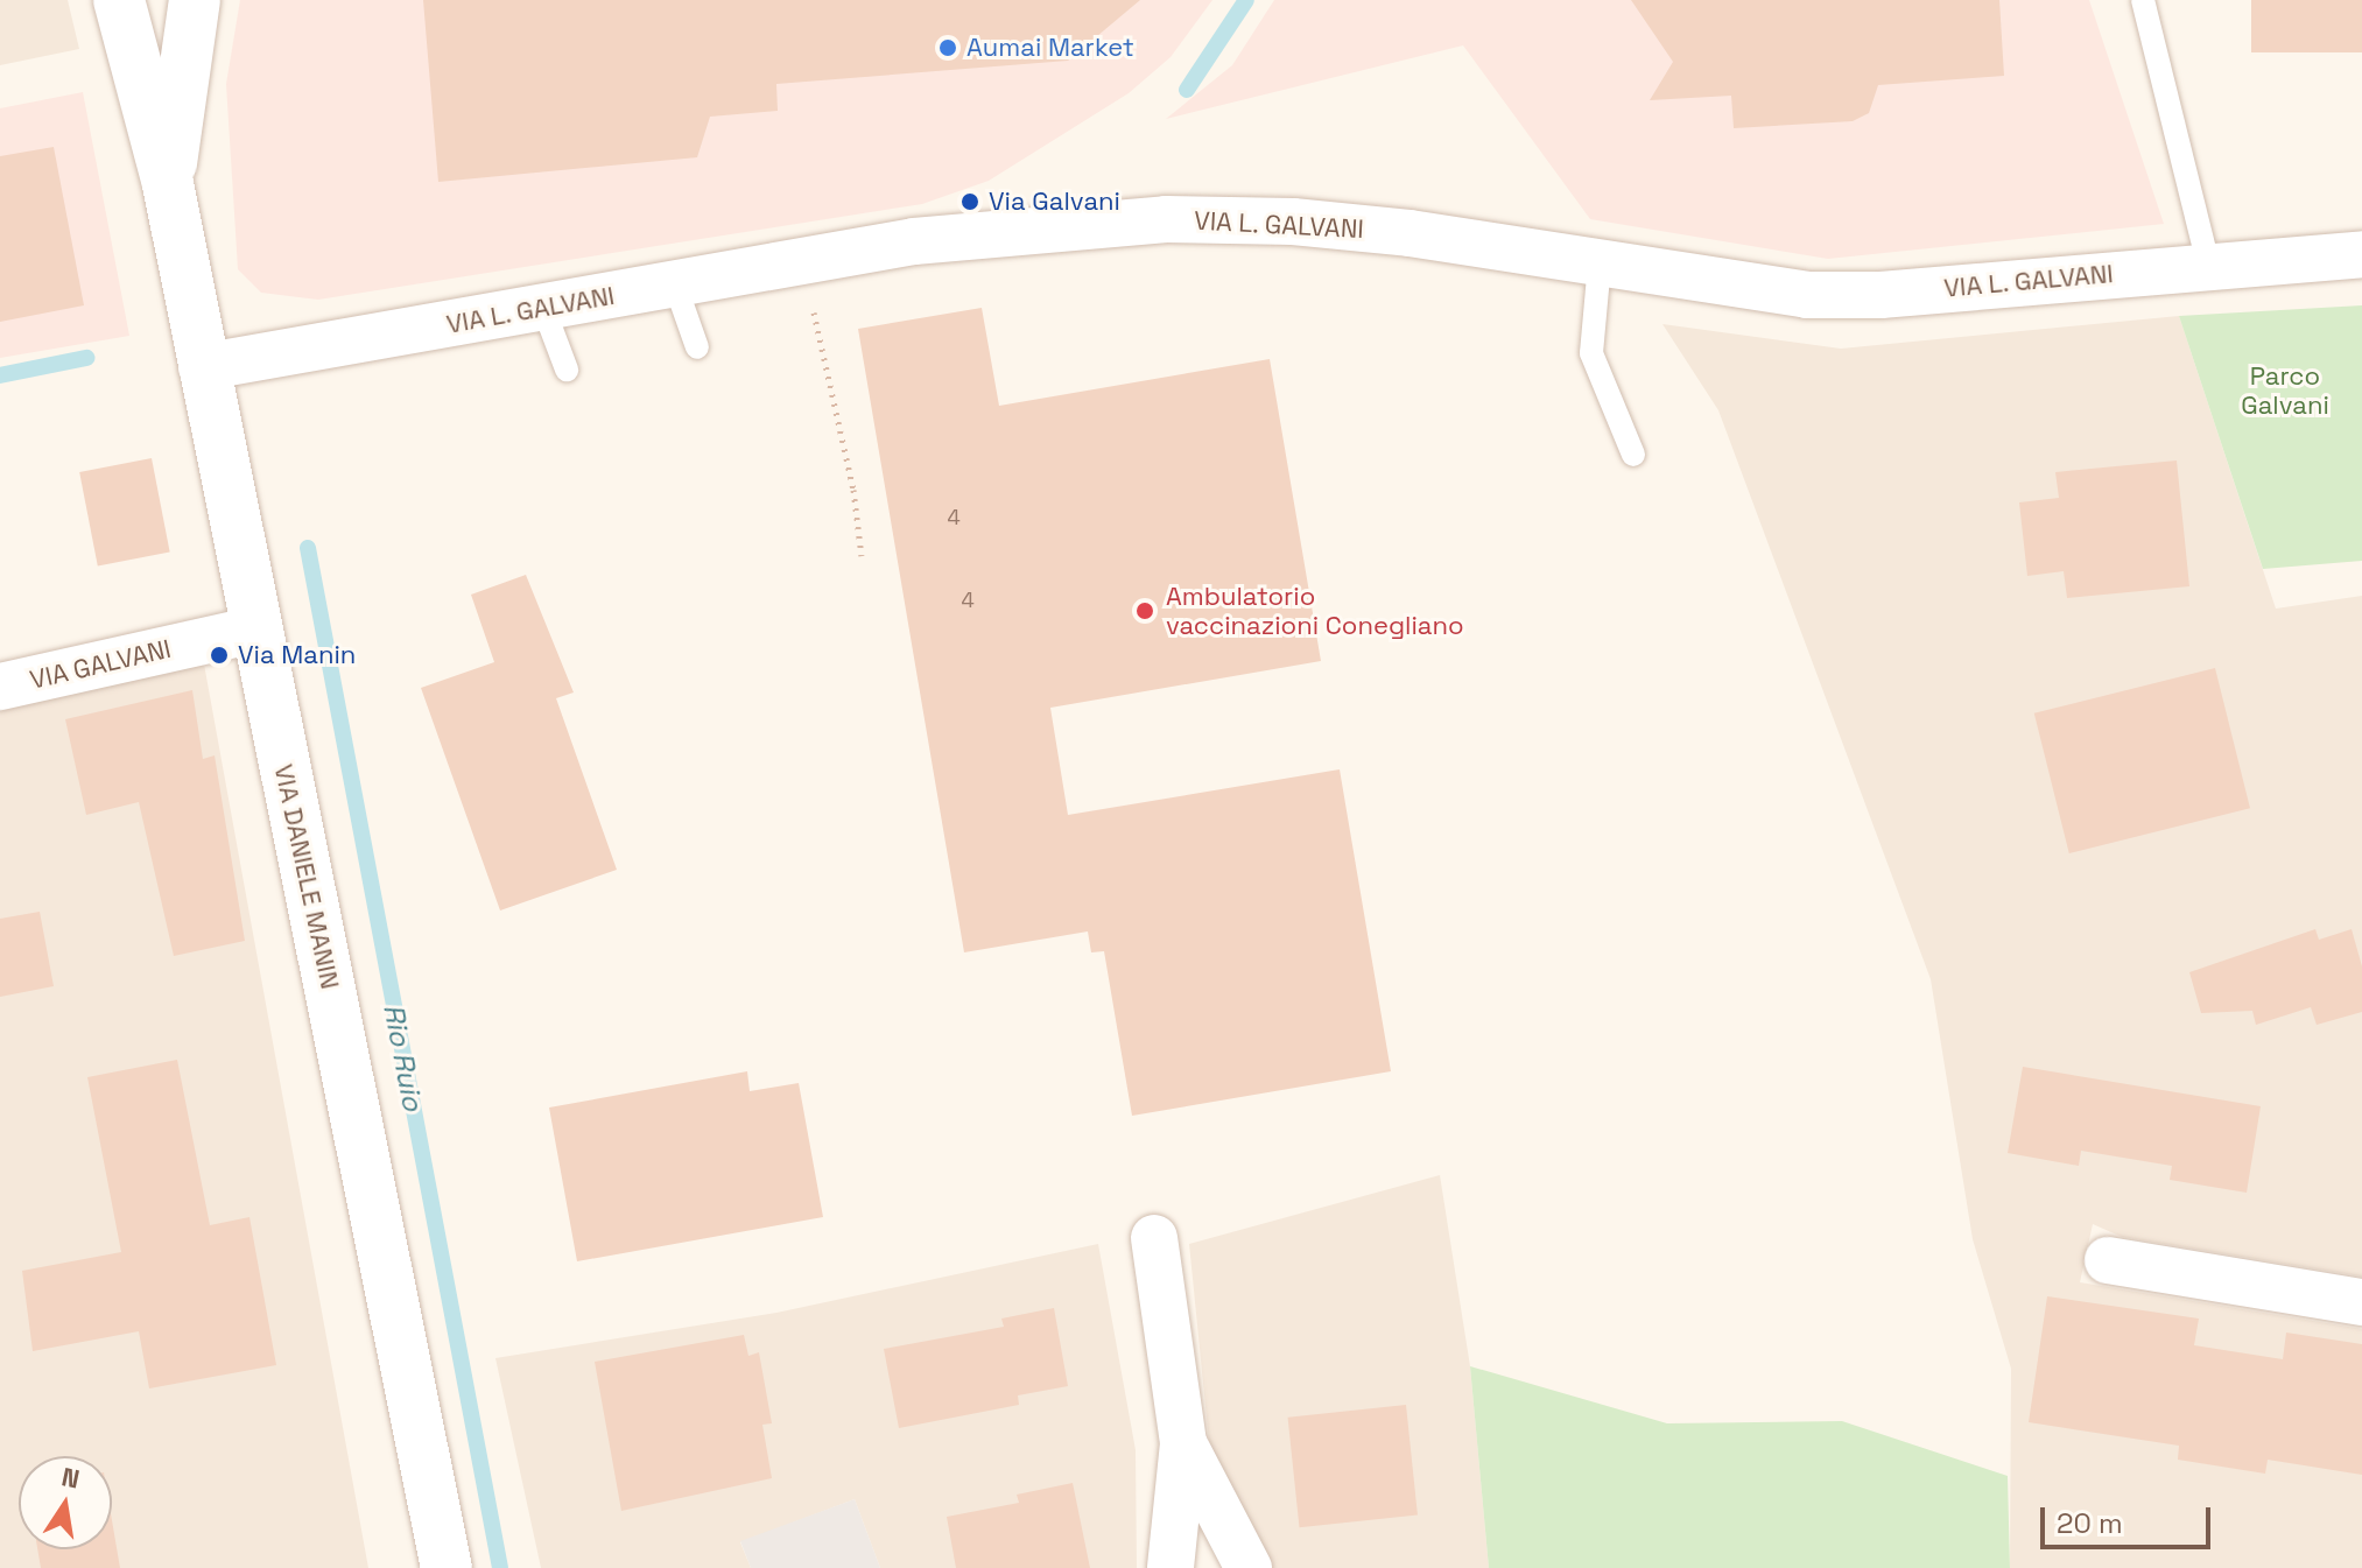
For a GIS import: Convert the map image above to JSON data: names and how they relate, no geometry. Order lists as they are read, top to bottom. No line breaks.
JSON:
{"streets":{"main road":["VIA DANIELE MANIN"],"street":["VIA L. GALVANI","VIA GALVANI"]},"crossings":[["VIA L. GALVANI","VIA DANIELE MANIN"],["VIA GALVANI","VIA DANIELE MANIN"]],"water":["Rio Ruio"],"parks":["Parco Galvani"],"places":["Aumai Market","Via Galvani","Ambulatorio vaccinazioni Conegliano","Via Manin"],"house_numbers":["4","4"],"scale_bar":"20 m","north":"top"}
